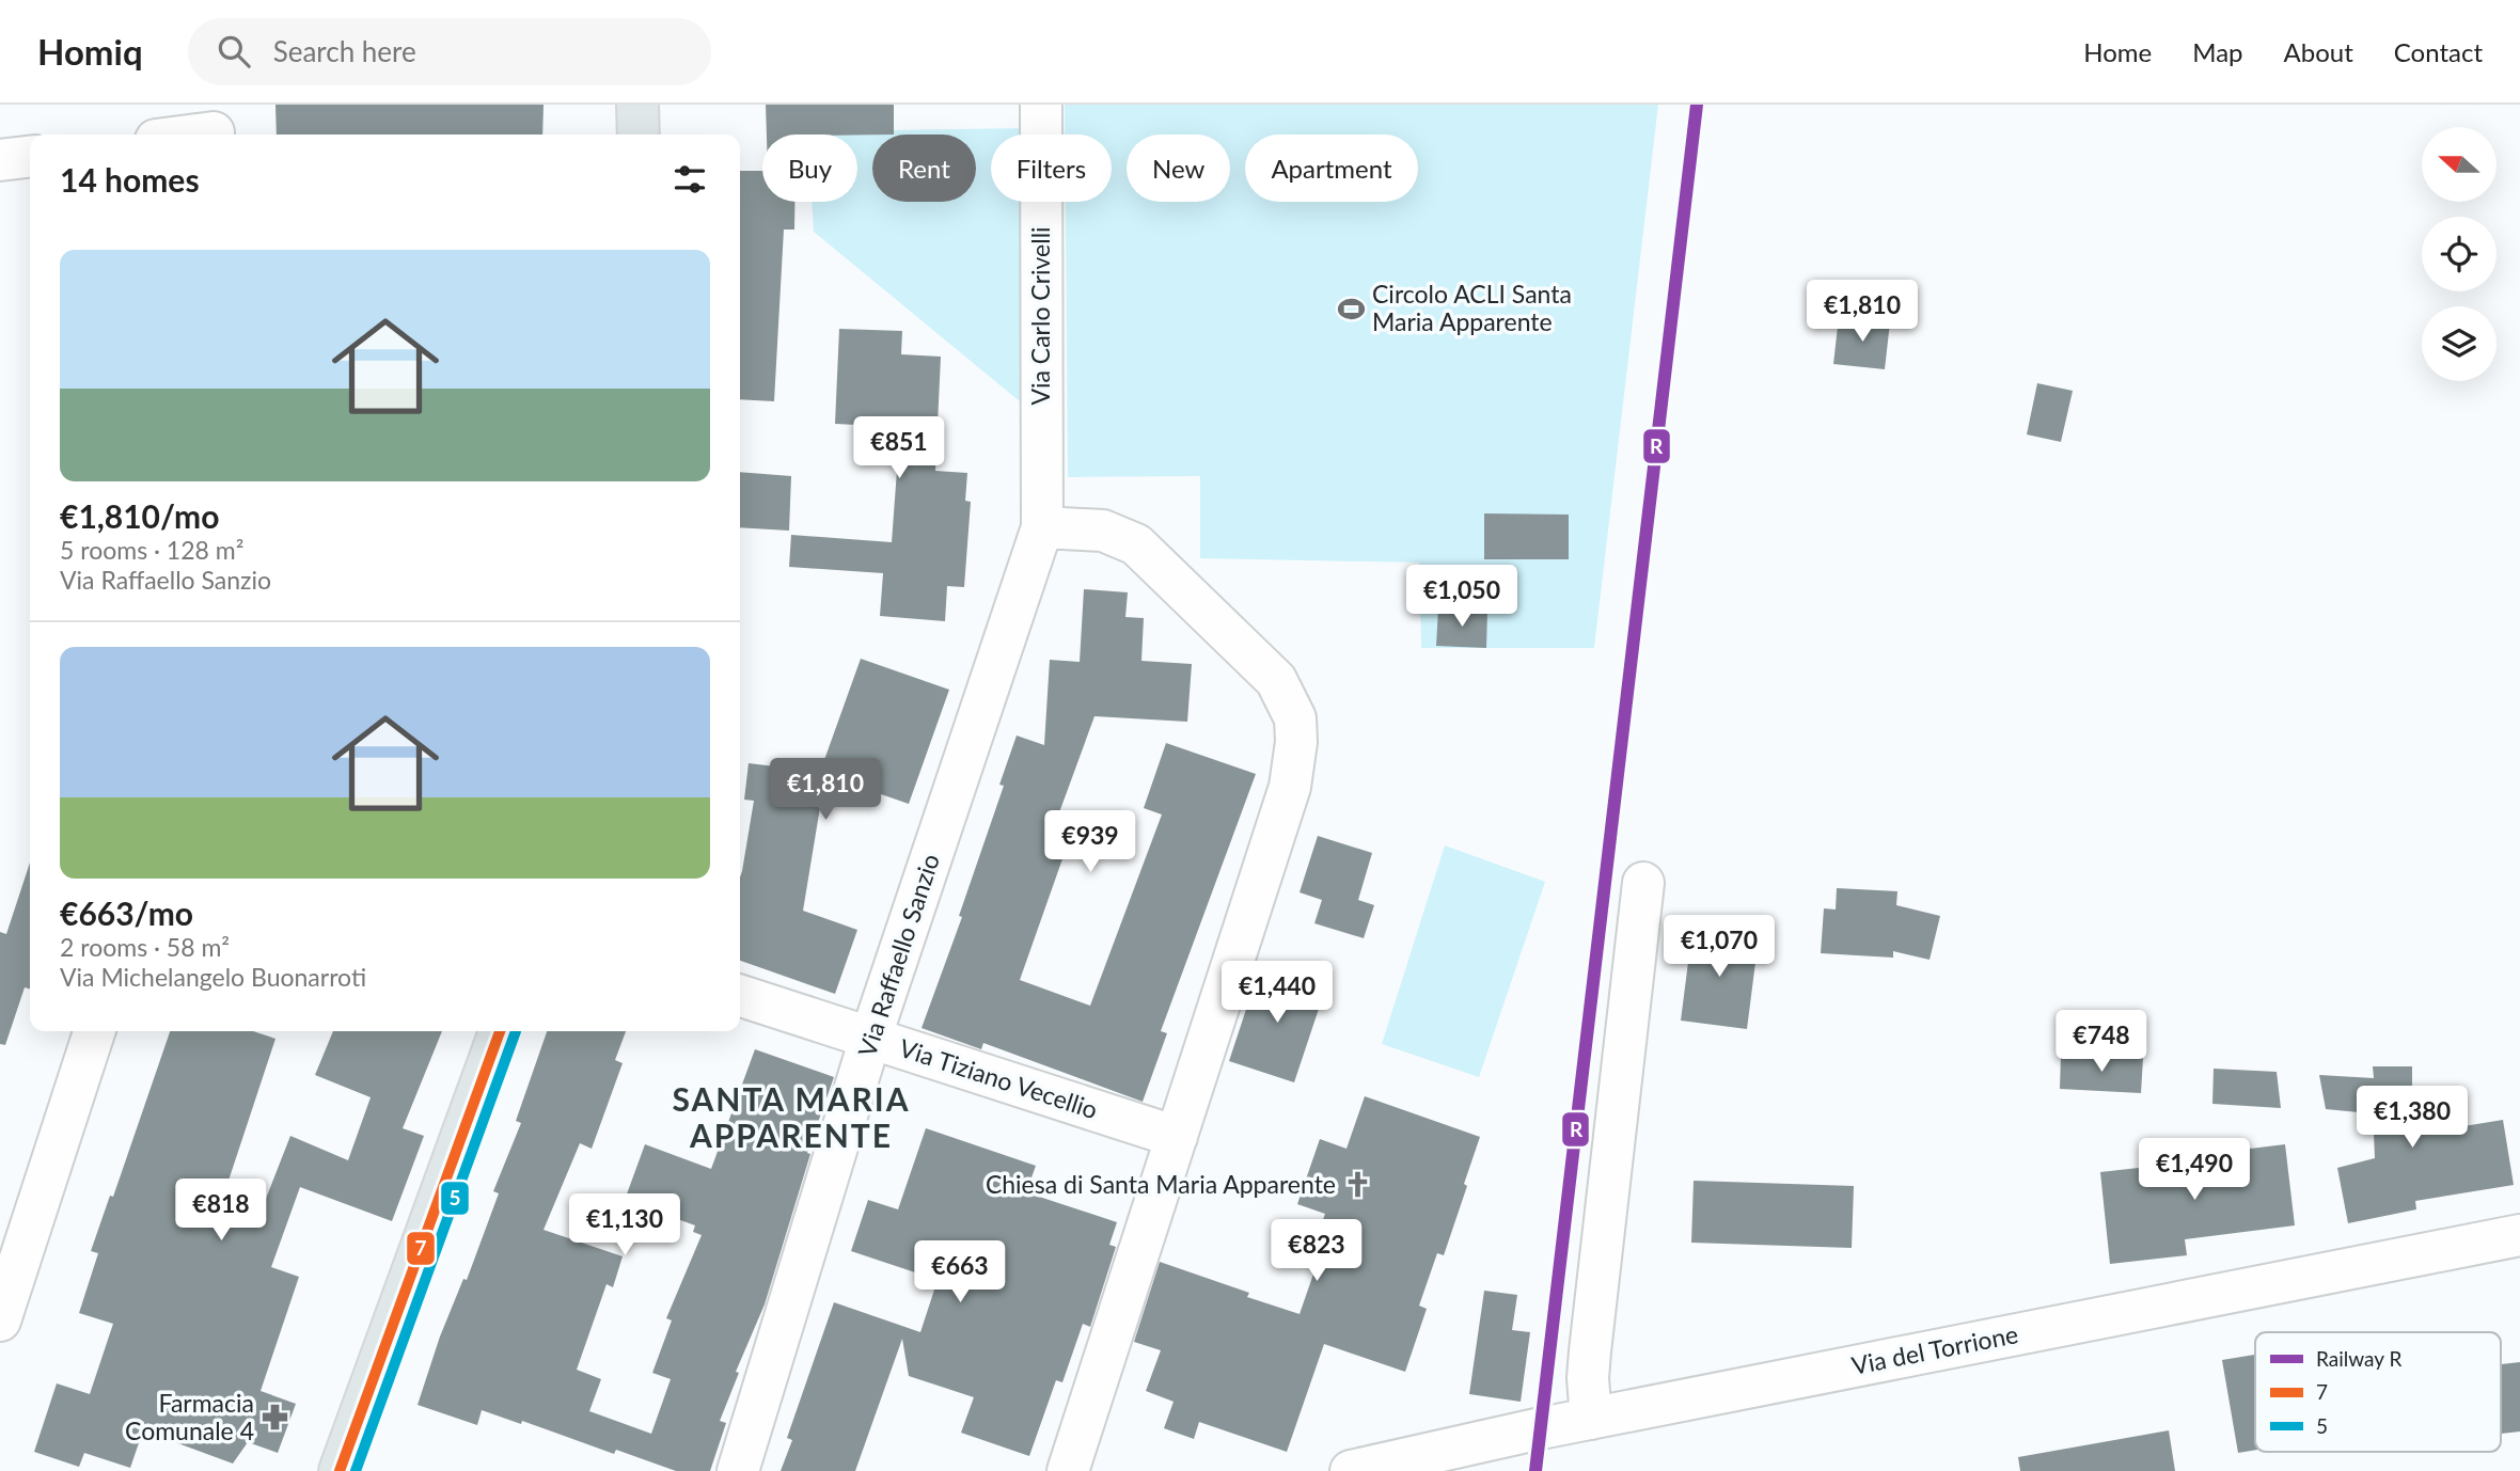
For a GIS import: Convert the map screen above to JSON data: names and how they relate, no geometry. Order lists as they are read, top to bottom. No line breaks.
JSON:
{"streets":{"street":["Via Carlo Crivelli","Via Raffaello Sanzio","Via Tiziano Vecellio","Via del Torrione"]},"crossings":[["Via Carlo Crivelli","Via Raffaello Sanzio"],["Via Raffaello Sanzio","Via Tiziano Vecellio"]],"districts":["SANTA MARIA APPARENTE"],"places":{"sports":["Circolo ACLI Santa Maria Apparente"],"church":["Chiesa di Santa Maria Apparente"],"pharmacy":["Farmacia Comunale 4"]},"lines":["rail line R","transit line 7","transit line 5"],"legend":["Railway R","7","5"],"north":"left","page":{"header":"Homiq","search":"Search here","nav":["Home","Map","About","Contact"],"chip":["Buy","Rent","Filters","New","Apartment"],"heading":"14 homes","list":[{"name":"€1,810/mo","note":"5 rooms · 128 m² · Via Raffaello Sanzio"},{"name":"€663/mo","note":"2 rooms · 58 m² · Via Michelangelo Buonarroti"}],"price":["€1,810","€851","€1,050","€1,810","€939","€1,070","€1,440","€748","€1,380","€1,490","€818","€1,130","€823","€663"]}}
